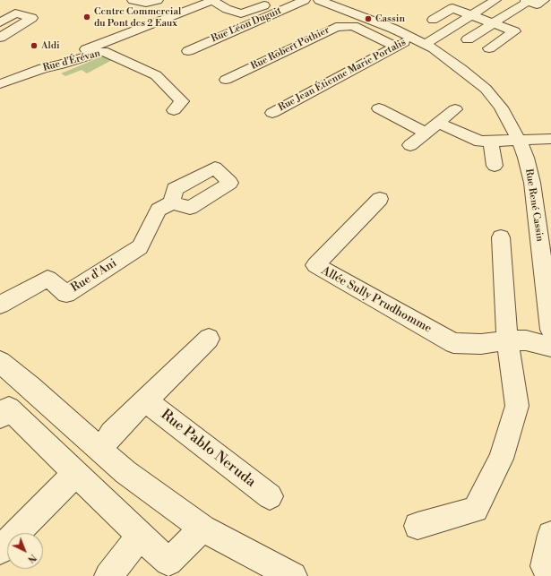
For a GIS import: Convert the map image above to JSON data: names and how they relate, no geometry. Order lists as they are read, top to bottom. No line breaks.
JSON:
{"streets":{"street":["Rue Léon Duguit","Rue Robert Pothier","Rue d'Érévan","Rue Jean Étienne Marie Portalis","Rue René Cassin","Rue d'Ani","Allée Sully Prudhomme","Rue Pablo Neruda"]},"crossings":[["Rue Robert Pothier","Rue Jean Étienne Marie Portalis"],["Rue Jean Étienne Marie Portalis","Rue René Cassin"]],"places":["Centre Commercial du Pont des 2 Eaux","Cassin","Aldi"],"north":"bottom right"}
